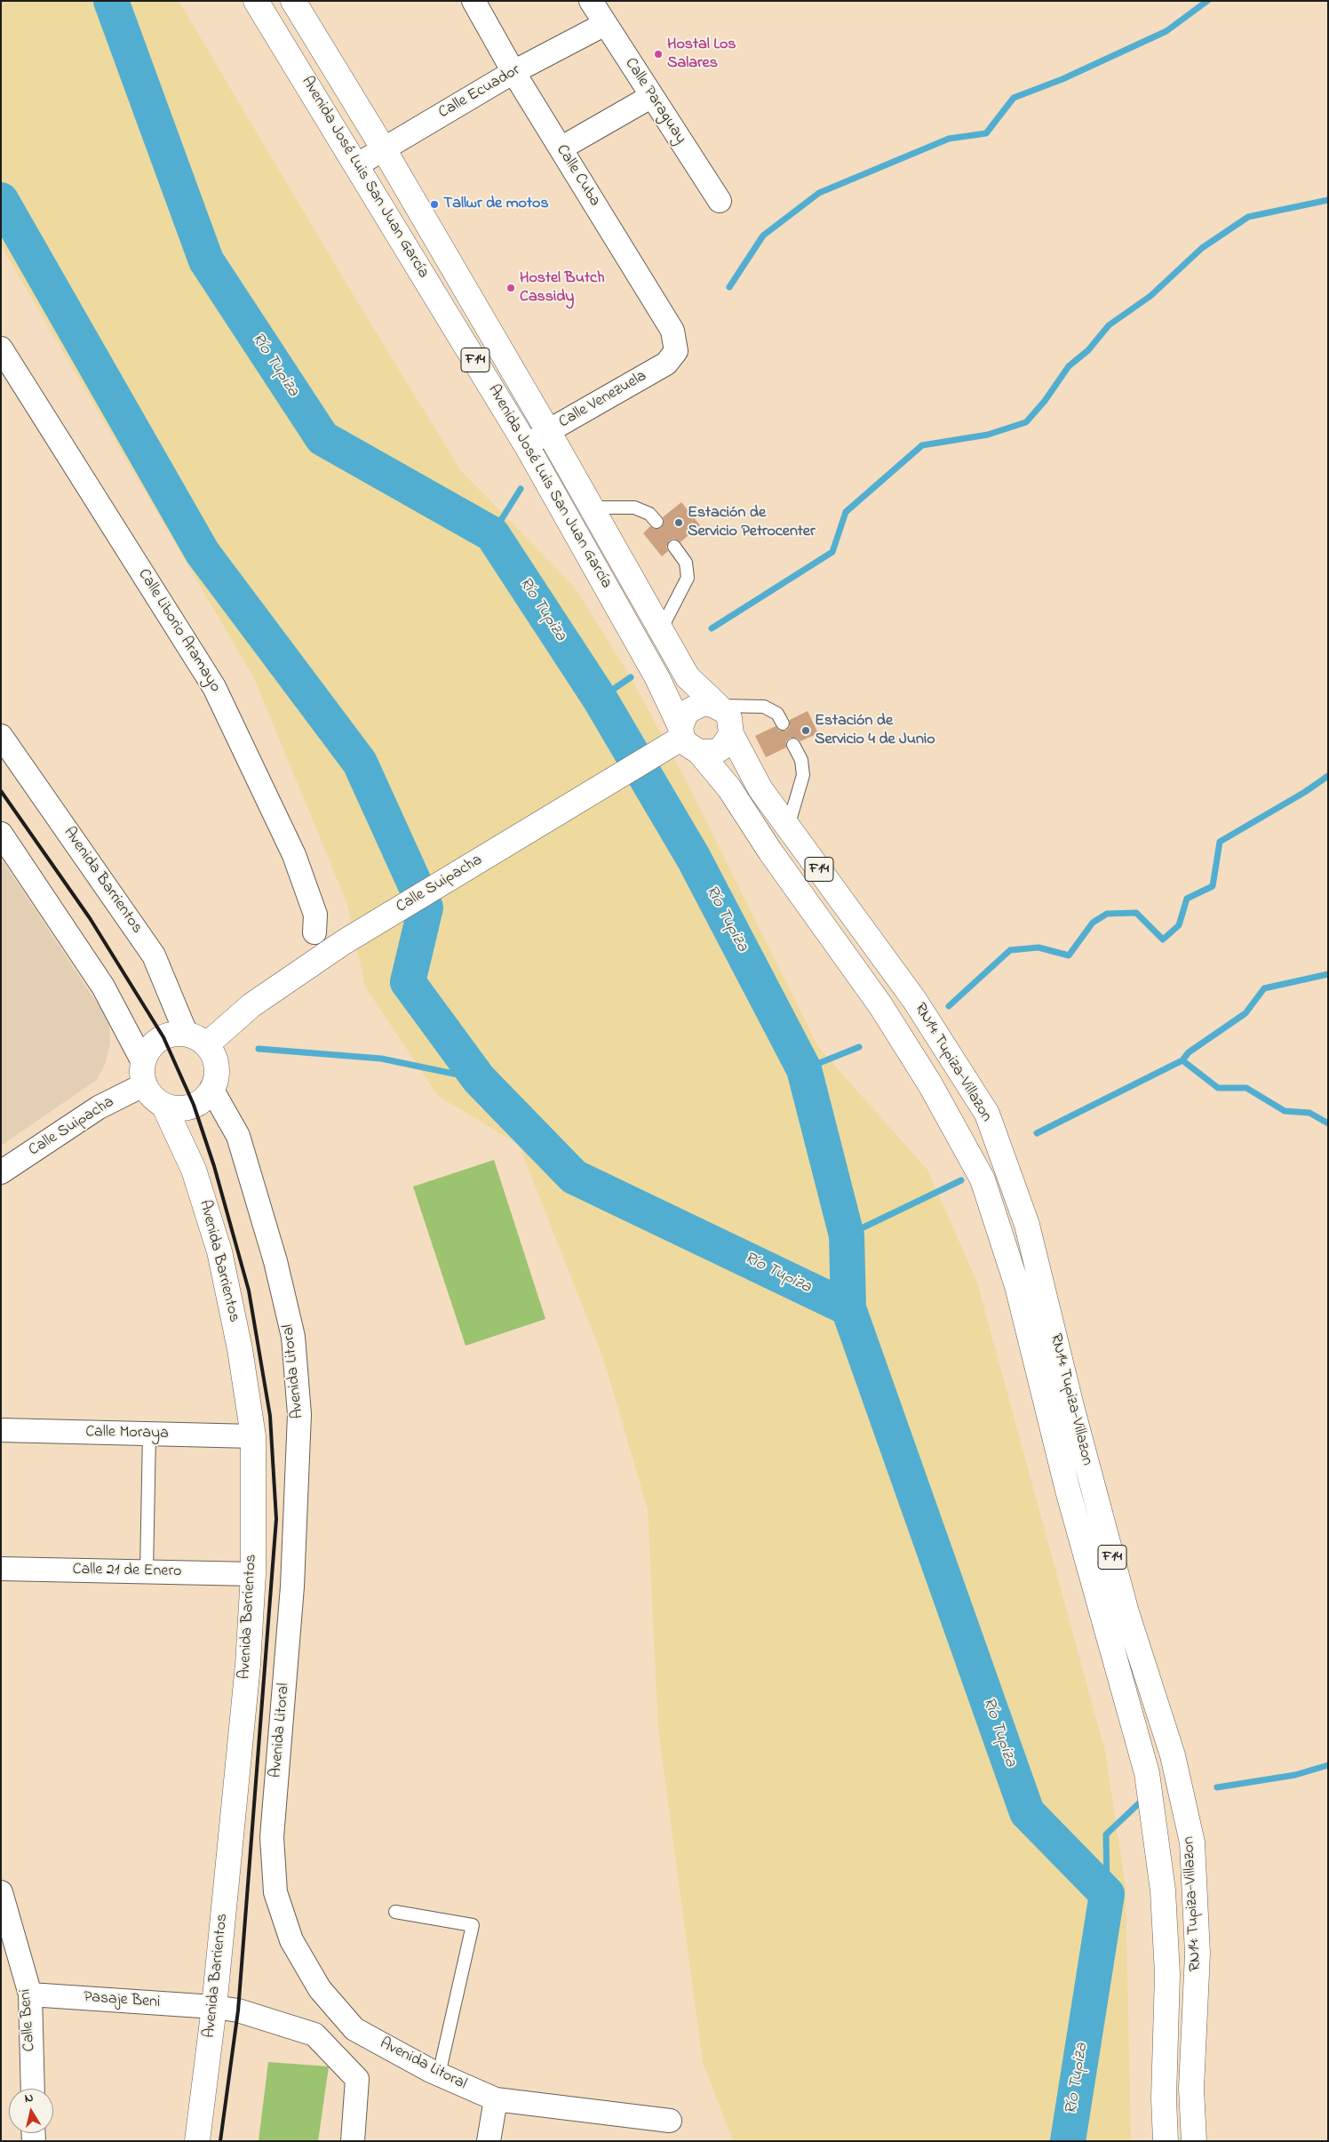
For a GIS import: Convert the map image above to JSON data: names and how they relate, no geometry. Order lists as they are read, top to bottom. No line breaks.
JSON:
{"streets":{"main road":["Avenida José Luis San Juan García","F14","Avenida Barrientos","Calle Suipacha","RN14: Tupiza-Villazon"],"street":["Calle Ecuador","Calle Paraguay","Calle Cuba","Calle Venezuela","Calle Liborio Aramayo","Avenida Litoral","Calle Moraya","Calle 21 de Enero","Pasaje Beni","Calle Beni"]},"crossings":[["Calle Ecuador","Calle Paraguay"],["Calle Ecuador","Calle Cuba"],["Calle Ecuador","Avenida José Luis San Juan García"],["Calle Cuba","Calle Venezuela"],["Avenida José Luis San Juan García","F14"],["Avenida José Luis San Juan García","Calle Venezuela"],["Avenida José Luis San Juan García","Calle Suipacha"],["Avenida José Luis San Juan García","RN14: Tupiza-Villazon"],["F14","Calle Suipacha"],["F14","RN14: Tupiza-Villazon"],["Avenida Barrientos","Calle Suipacha"],["Avenida Barrientos","Avenida Litoral"],["Avenida Barrientos","Calle Moraya"],["Avenida Barrientos","Calle 21 de Enero"],["Avenida Barrientos","Pasaje Beni"],["Calle Suipacha","RN14: Tupiza-Villazon"],["Calle Suipacha","Avenida Litoral"],["Pasaje Beni","Calle Beni"]],"water":["Río Tupiza"],"places":["Hostal Los Salares","Tallwr de motos","Hostel Butch Cassidy","Estación de Servicio Petrocenter","Estación de Servicio 4 de Junio"],"north":"top"}
